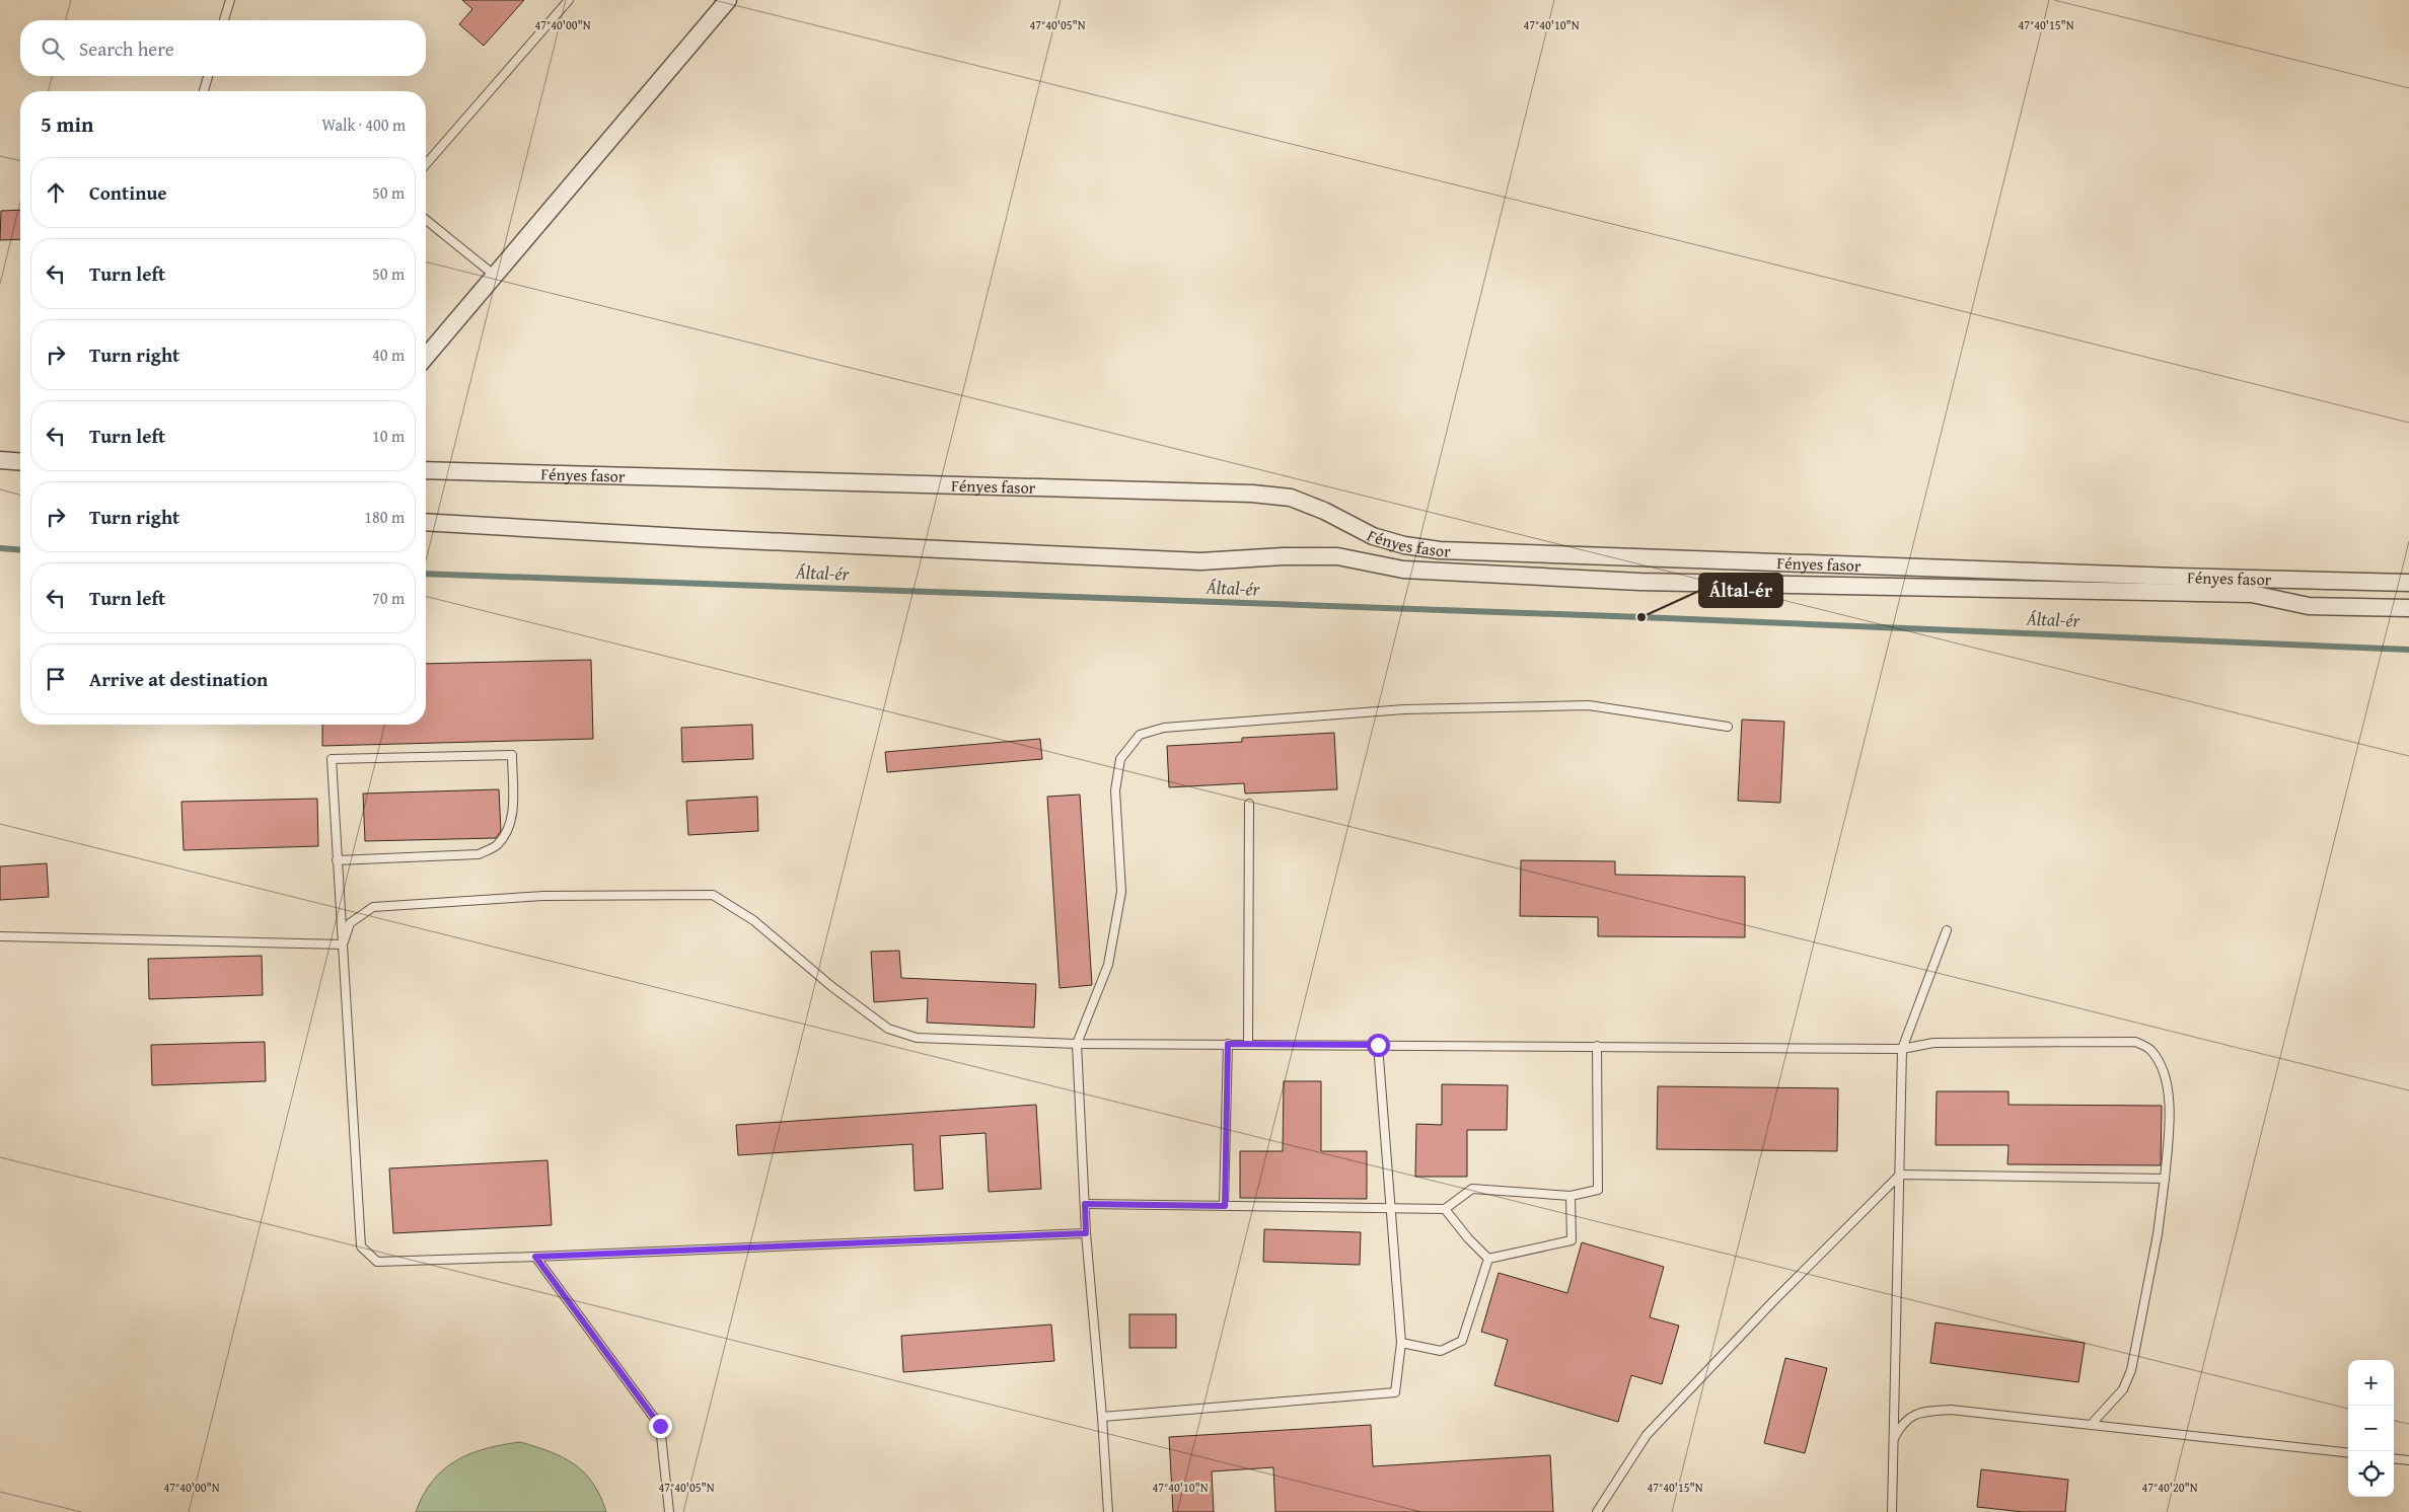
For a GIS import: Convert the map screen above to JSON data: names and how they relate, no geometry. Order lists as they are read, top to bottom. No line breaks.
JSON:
{"streets":{"street":["Fényes fasor"]},"water":["Által-ér"],"places":["Által-ér"],"page":{"search":"Search here","heading":["5 min","Walk · 400 m"],"list":[["Continue","50 m"],["Turn left","50 m"],["Turn right","40 m"],["Turn left","10 m"],["Turn right","180 m"],["Turn left","70 m"],"Arrive at destination"],"map_buttons":["+","−"]},"coordinates":["47°40'00\"N","47°40'05\"N","47°40'10\"N","47°40'15\"N","47°40'20\"N"]}
